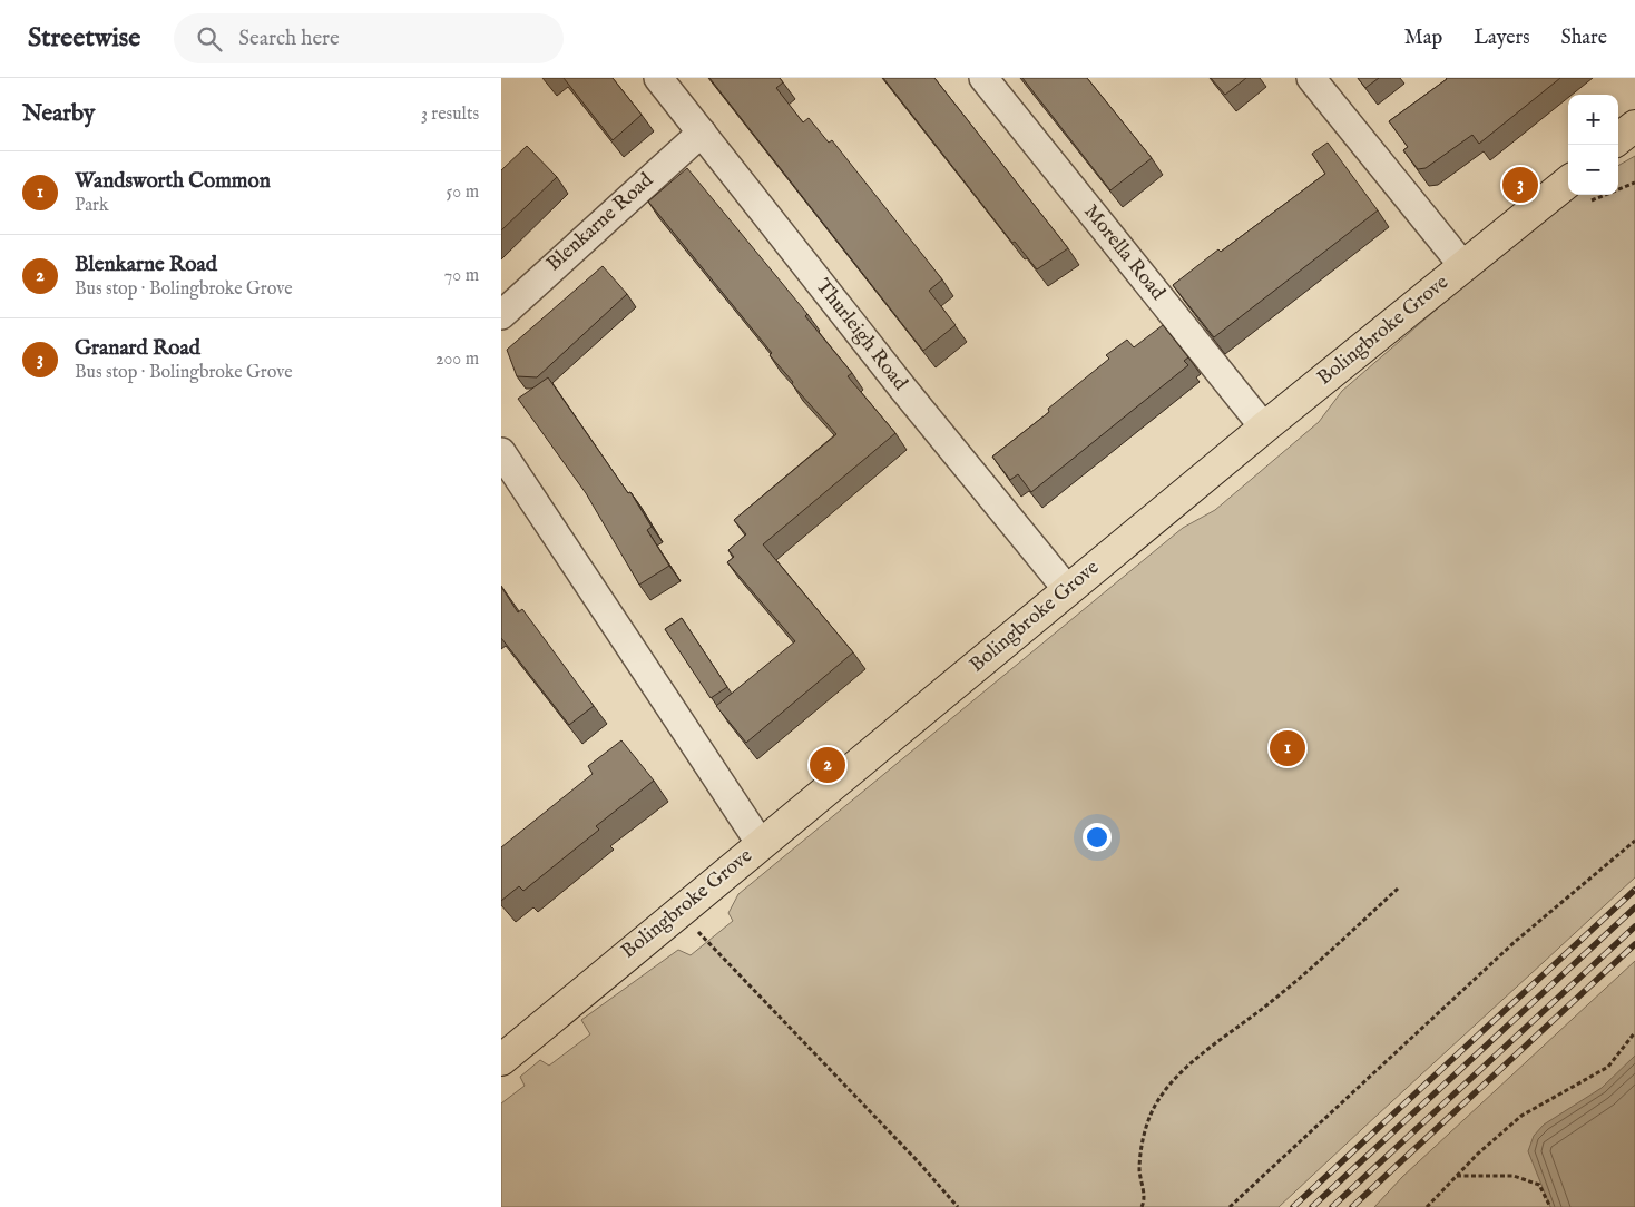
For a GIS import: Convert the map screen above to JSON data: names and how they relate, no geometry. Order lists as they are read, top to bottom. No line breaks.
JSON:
{"streets":{"main road":["Bolingbroke Grove"],"street":["Blenkarne Road","Morella Road","Thurleigh Road"]},"crossings":[["Blenkarne Road","Thurleigh Road"],["Morella Road","Bolingbroke Grove"],["Bolingbroke Grove","Thurleigh Road"]],"page":{"header":"Streetwise","search":"Search here","nav":["Map","Layers","Share"],"heading":["Nearby","3 results"],"map_buttons":["+","−"],"list":[{"mark":"1","name":"Wandsworth Common","note":"Park","value":"50 m"},{"mark":"2","name":"Blenkarne Road","note":"Bus stop · Bolingbroke Grove","value":"70 m"},{"mark":"3","name":"Granard Road","note":"Bus stop · Bolingbroke Grove","value":"200 m"}],"pins":["3","1","2"]}}
